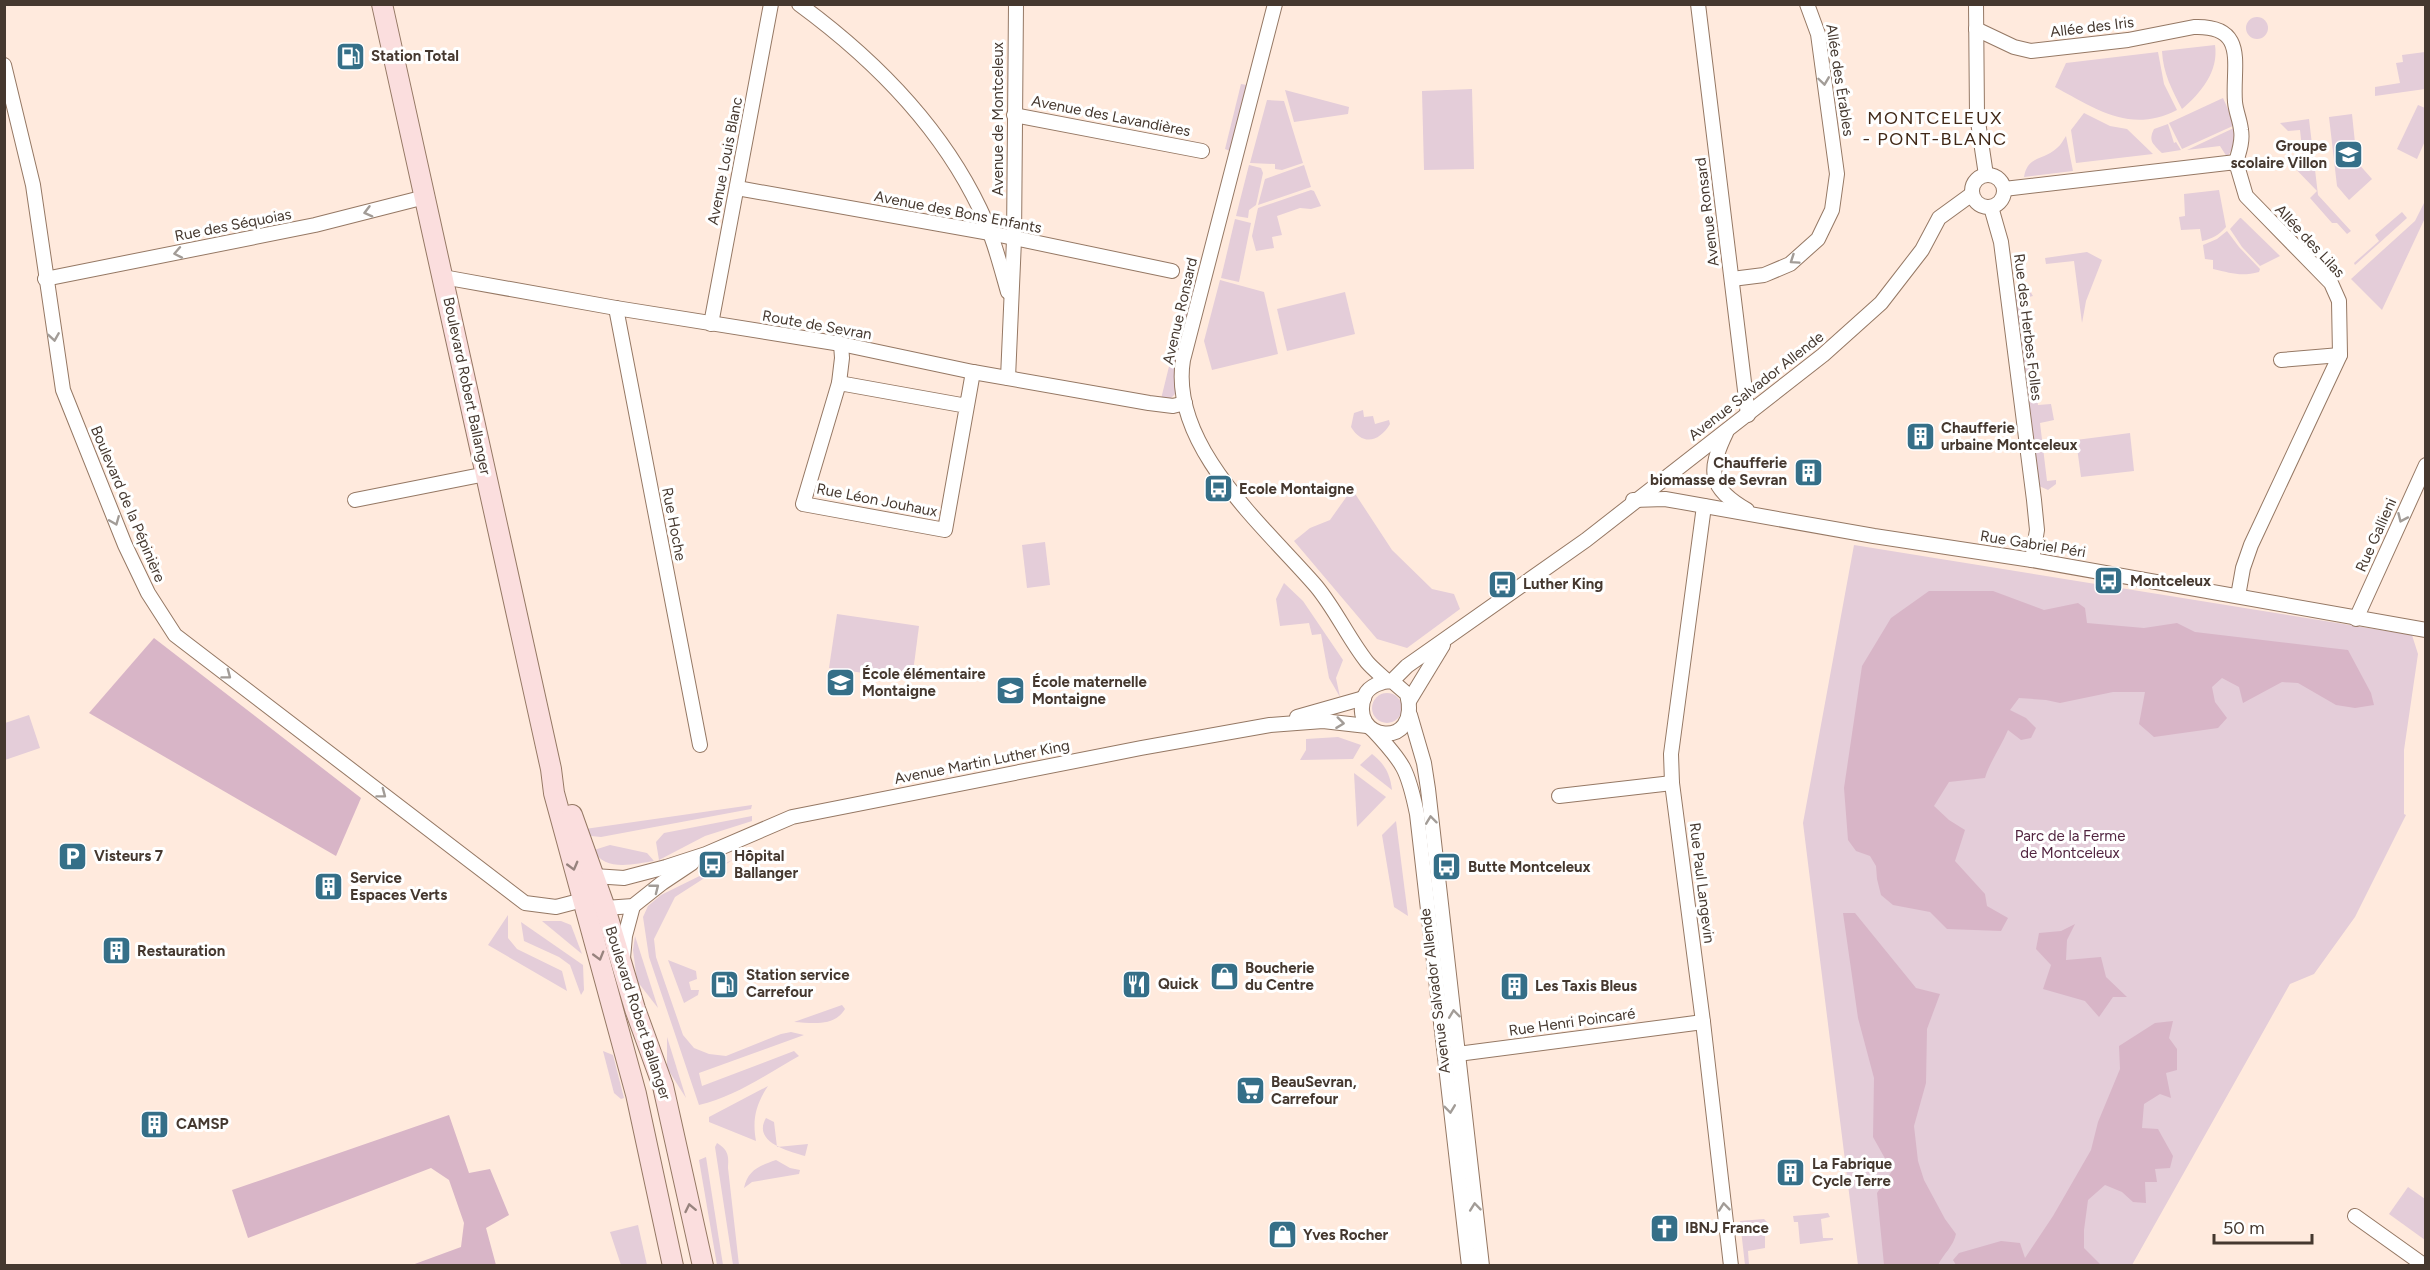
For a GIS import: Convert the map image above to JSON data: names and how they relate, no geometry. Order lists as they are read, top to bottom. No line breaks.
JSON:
{"streets":{"main road":["Boulevard Robert Ballanger"],"street":["Allée des Iris","Allée des Érables","Avenue des Lavandières","Avenue de Montceleux","Avenue Louis Blanc","Avenue des Bons Enfants","Avenue Ronsard","Rue des Séquoias","Allée des Lilas","Route de Sevran","Rue des Herbes Folles","Avenue Salvador Allende","Rue Léon Jouhaux","Boulevard de la Pépinière","Rue Hoche","Rue Gallieni","Rue Gabriel Péri","Avenue Martin Luther King","Rue Paul Langevin","Rue Henri Poincaré"]},"crossings":[["Allée des Iris","Allée des Lilas"],["Allée des Érables","Avenue Ronsard"],["Avenue des Lavandières","Avenue de Montceleux"],["Avenue de Montceleux","Avenue des Bons Enfants"],["Avenue de Montceleux","Route de Sevran"],["Avenue Louis Blanc","Avenue des Bons Enfants"],["Avenue Louis Blanc","Route de Sevran"],["Avenue Ronsard","Route de Sevran"],["Avenue Ronsard","Avenue Salvador Allende"],["Avenue Ronsard","Avenue Martin Luther King"],["Rue des Séquoias","Boulevard Robert Ballanger"],["Rue des Séquoias","Boulevard de la Pépinière"],["Allée des Lilas","Rue Gabriel Péri"],["Route de Sevran","Boulevard Robert Ballanger"],["Route de Sevran","Rue Léon Jouhaux"],["Route de Sevran","Rue Hoche"],["Rue des Herbes Folles","Avenue Salvador Allende"],["Rue des Herbes Folles","Rue Gabriel Péri"],["Boulevard Robert Ballanger","Boulevard de la Pépinière"],["Boulevard Robert Ballanger","Avenue Martin Luther King"],["Avenue Salvador Allende","Rue Gabriel Péri"],["Avenue Salvador Allende","Avenue Martin Luther King"],["Avenue Salvador Allende","Rue Henri Poincaré"],["Rue Gallieni","Rue Gabriel Péri"],["Rue Gabriel Péri","Rue Paul Langevin"],["Rue Paul Langevin","Rue Henri Poincaré"]],"one_way":["Allée des Érables","Rue des Séquoias","Boulevard de la Pépinière","Rue Gallieni"],"districts":["MONTCELEUX - PONT-BLANC"],"parks":["Parc de la Ferme de Montceleux"],"places":{"fuel station":["Station Total","Station service Carrefour"],"school or university":["Groupe scolaire Villon","École élémentaire Montaigne","École maternelle Montaigne"],"building":["Chaufferie urbaine Montceleux","Chaufferie biomasse de Sevran","Service Espaces Verts","Restauration","Les Taxis Bleus","CAMSP","La Fabrique Cycle Terre"],"bus stop":["Ecole Montaigne","Montceleux","Luther King","Hôpital Ballanger","Butte Montceleux"],"parking":["Visteurs 7"],"shop":["Boucherie du Centre","Yves Rocher"],"restaurant":["Quick"],"supermarket":["BeauSevran, Carrefour"],"church":["IBNJ France"]},"scale_bar":"50 m"}
